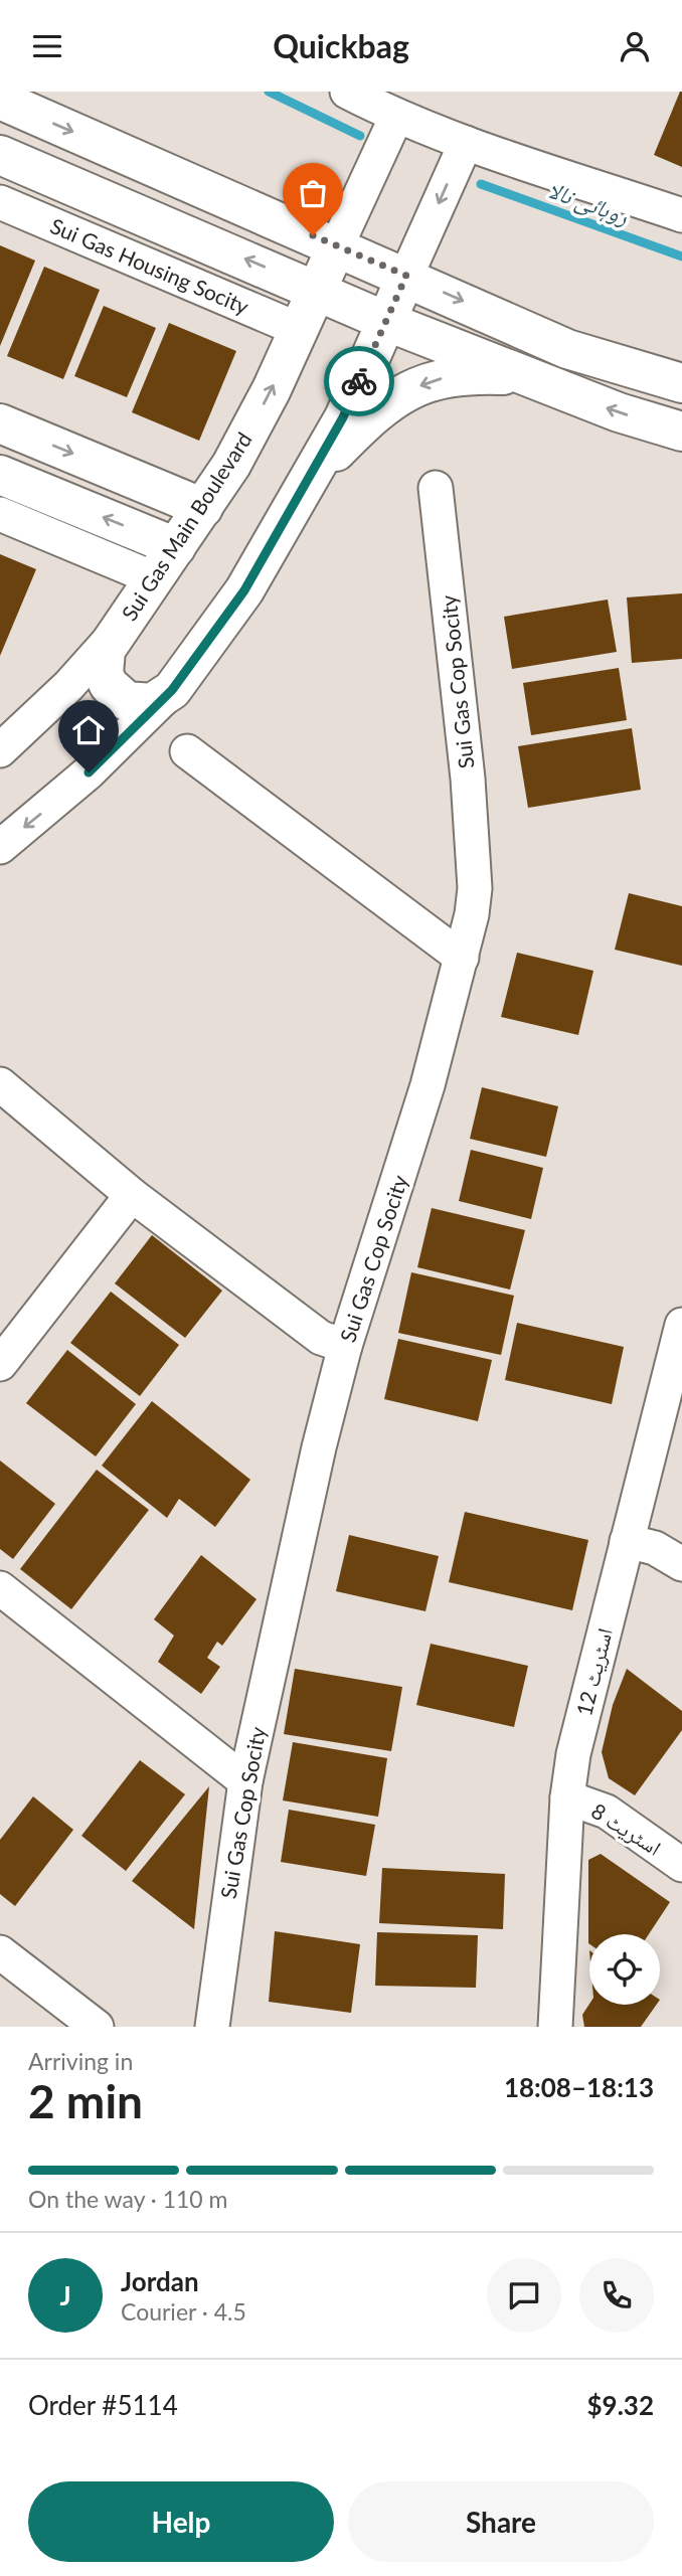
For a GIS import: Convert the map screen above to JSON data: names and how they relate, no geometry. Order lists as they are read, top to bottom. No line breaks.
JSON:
{"streets":{"main road":["Sui Gas Main Boulevard"],"street":["Sui Gas Housing Socity","Sui Gas Cop Socity","اسٹریٹ 12","اسٹریٹ 8"]},"crossings":[["Sui Gas Housing Socity","Sui Gas Main Boulevard"],["اسٹریٹ 12","اسٹریٹ 8"]],"water":["روہائی نالا"],"page":{"header":"Quickbag","heading":["2 min","Arriving in","18:08–18:13"],"panel":["Jordan","Courier · 4.5","Order #5114","$9.32"],"bar":"On the way · 110 m","round":"J","buttons":["Help","Share"]}}
